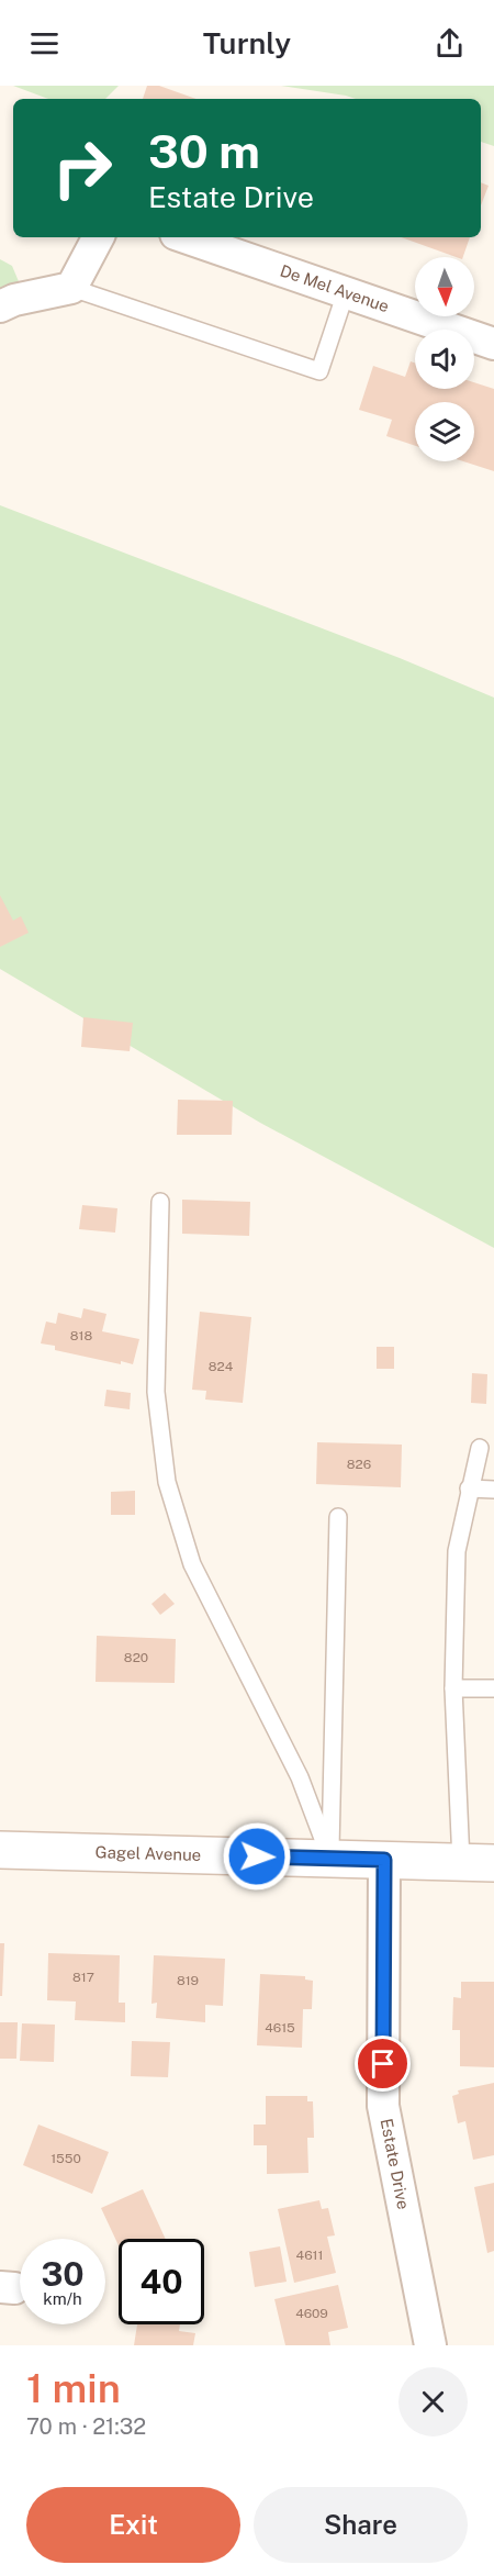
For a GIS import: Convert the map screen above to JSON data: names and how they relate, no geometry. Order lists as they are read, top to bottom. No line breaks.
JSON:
{"streets":{"street":["De Mel Avenue","Gagel Avenue","Estate Drive"]},"crossings":[["Gagel Avenue","Estate Drive"]],"house_numbers":["818","824","826","820","817","819","4615","1550","4611","4609"],"north":"bottom","page":{"header":"Turnly","turn":["30 m","Estate Drive"],"speed":"30 km/h","limit":"40","heading":["1 min","70 m · 21:32"],"buttons":["Exit","Share"]}}
